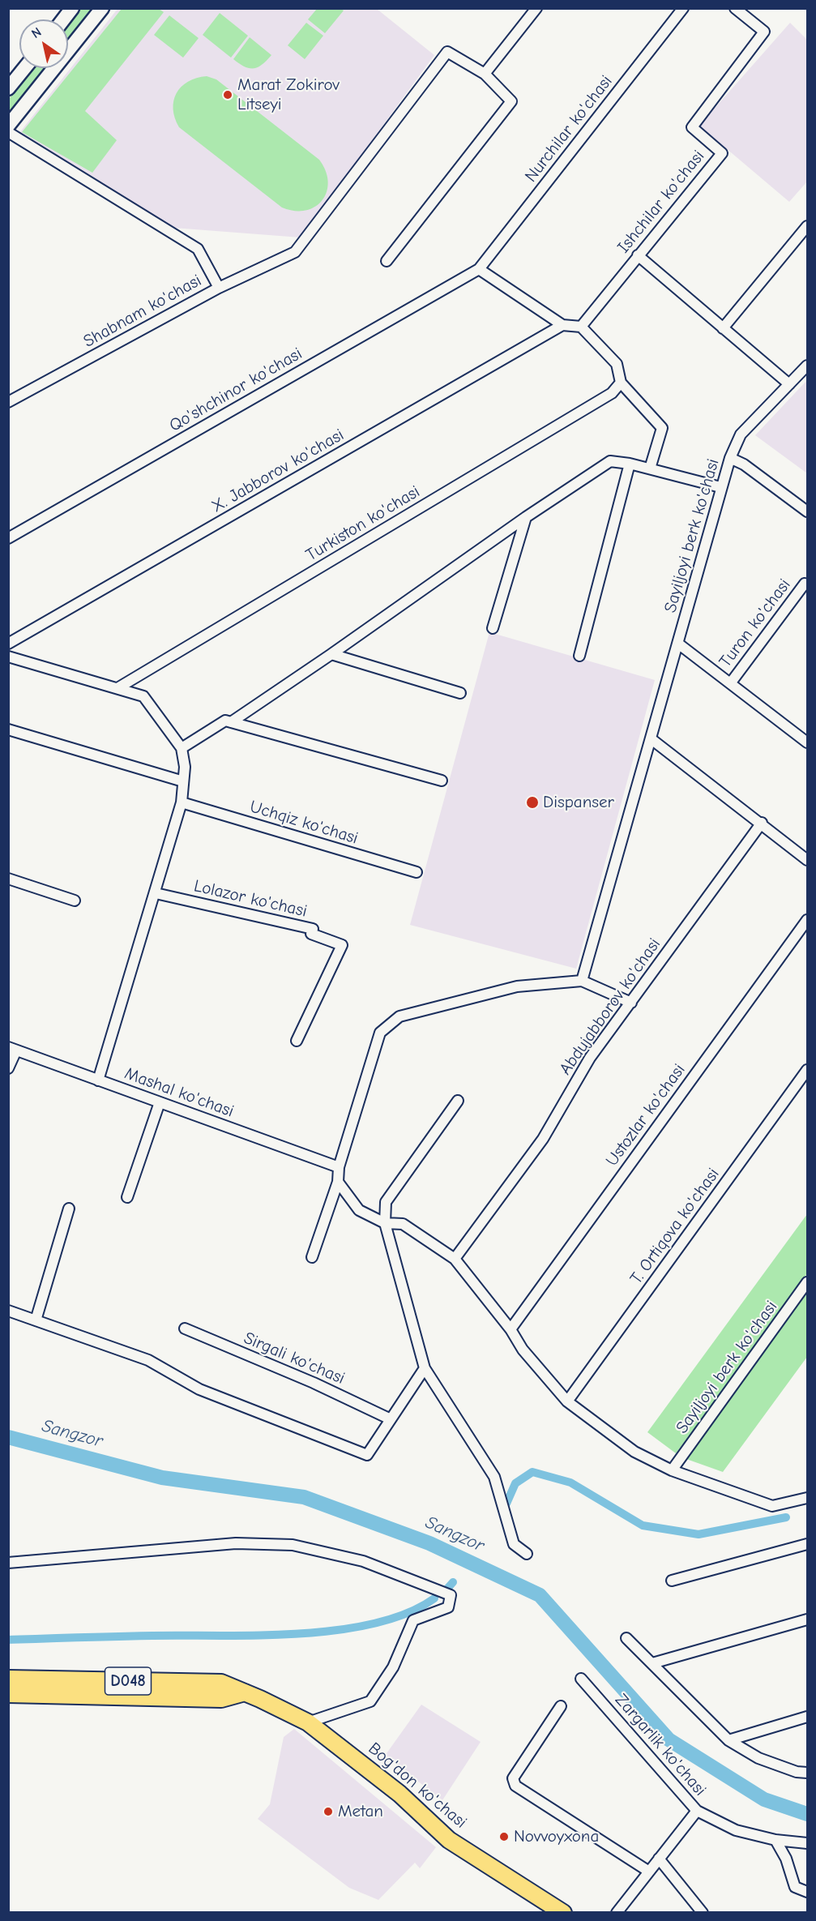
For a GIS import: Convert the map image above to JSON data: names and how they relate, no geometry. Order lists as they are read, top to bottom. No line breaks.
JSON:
{"streets":{"main road":["D048","Bog'don ko'chasi"],"street":["Nurchilar ko'chasi","Ishchilar ko'chasi","Shabnam ko'chasi","Qo'shchinor ko'chasi","X. Jabborov ko'chasi","Turkiston ko'chasi","Sayiljoyi berk ko'chasi","Turon ko'chasi","Uchqiz ko'chasi","Lolazor ko'chasi","Abdujabborov ko'chasi","Mashal ko'chasi","Ustozlar ko'chasi","T. Ortiqova ko'chasi","Sirgali ko'chasi","Zargarlik ko'chasi"]},"crossings":[["Nurchilar ko'chasi","Qo'shchinor ko'chasi"],["Sayiljoyi berk ko'chasi","Turon ko'chasi"],["D048","Bog'don ko'chasi"]],"water":["Sangzor"],"places":["Marat Zokirov Litseyi","Dispanser","Metan","Novvoyxona"],"north":"top left"}
